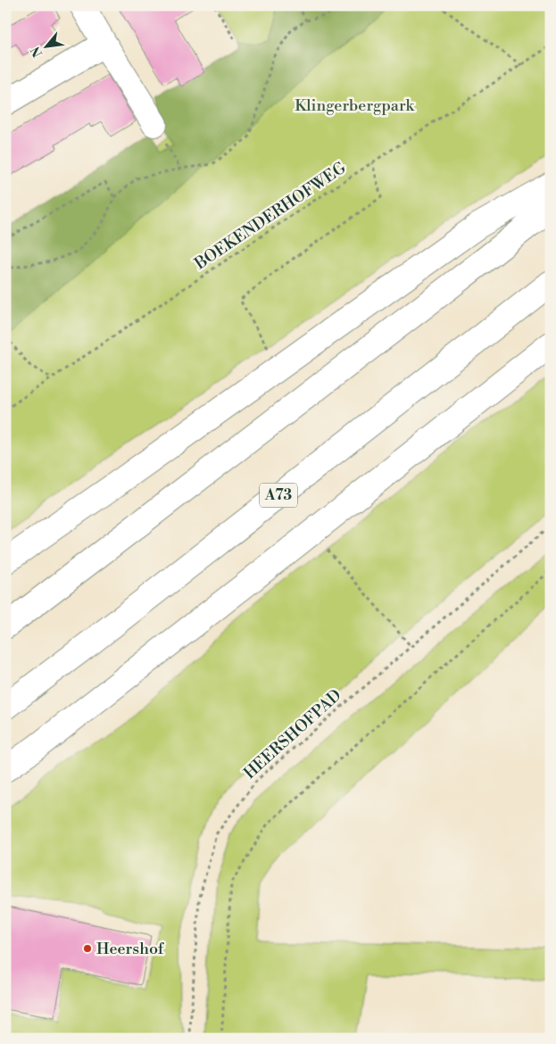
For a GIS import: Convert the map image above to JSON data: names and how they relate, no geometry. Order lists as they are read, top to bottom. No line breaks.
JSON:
{"streets":{"main road":["A73"],"path":["BOEKENDERHOFWEG","HEERSHOFPAD"]},"parks":["Klingerbergpark"],"places":["Heershof"],"north":"bottom left"}
